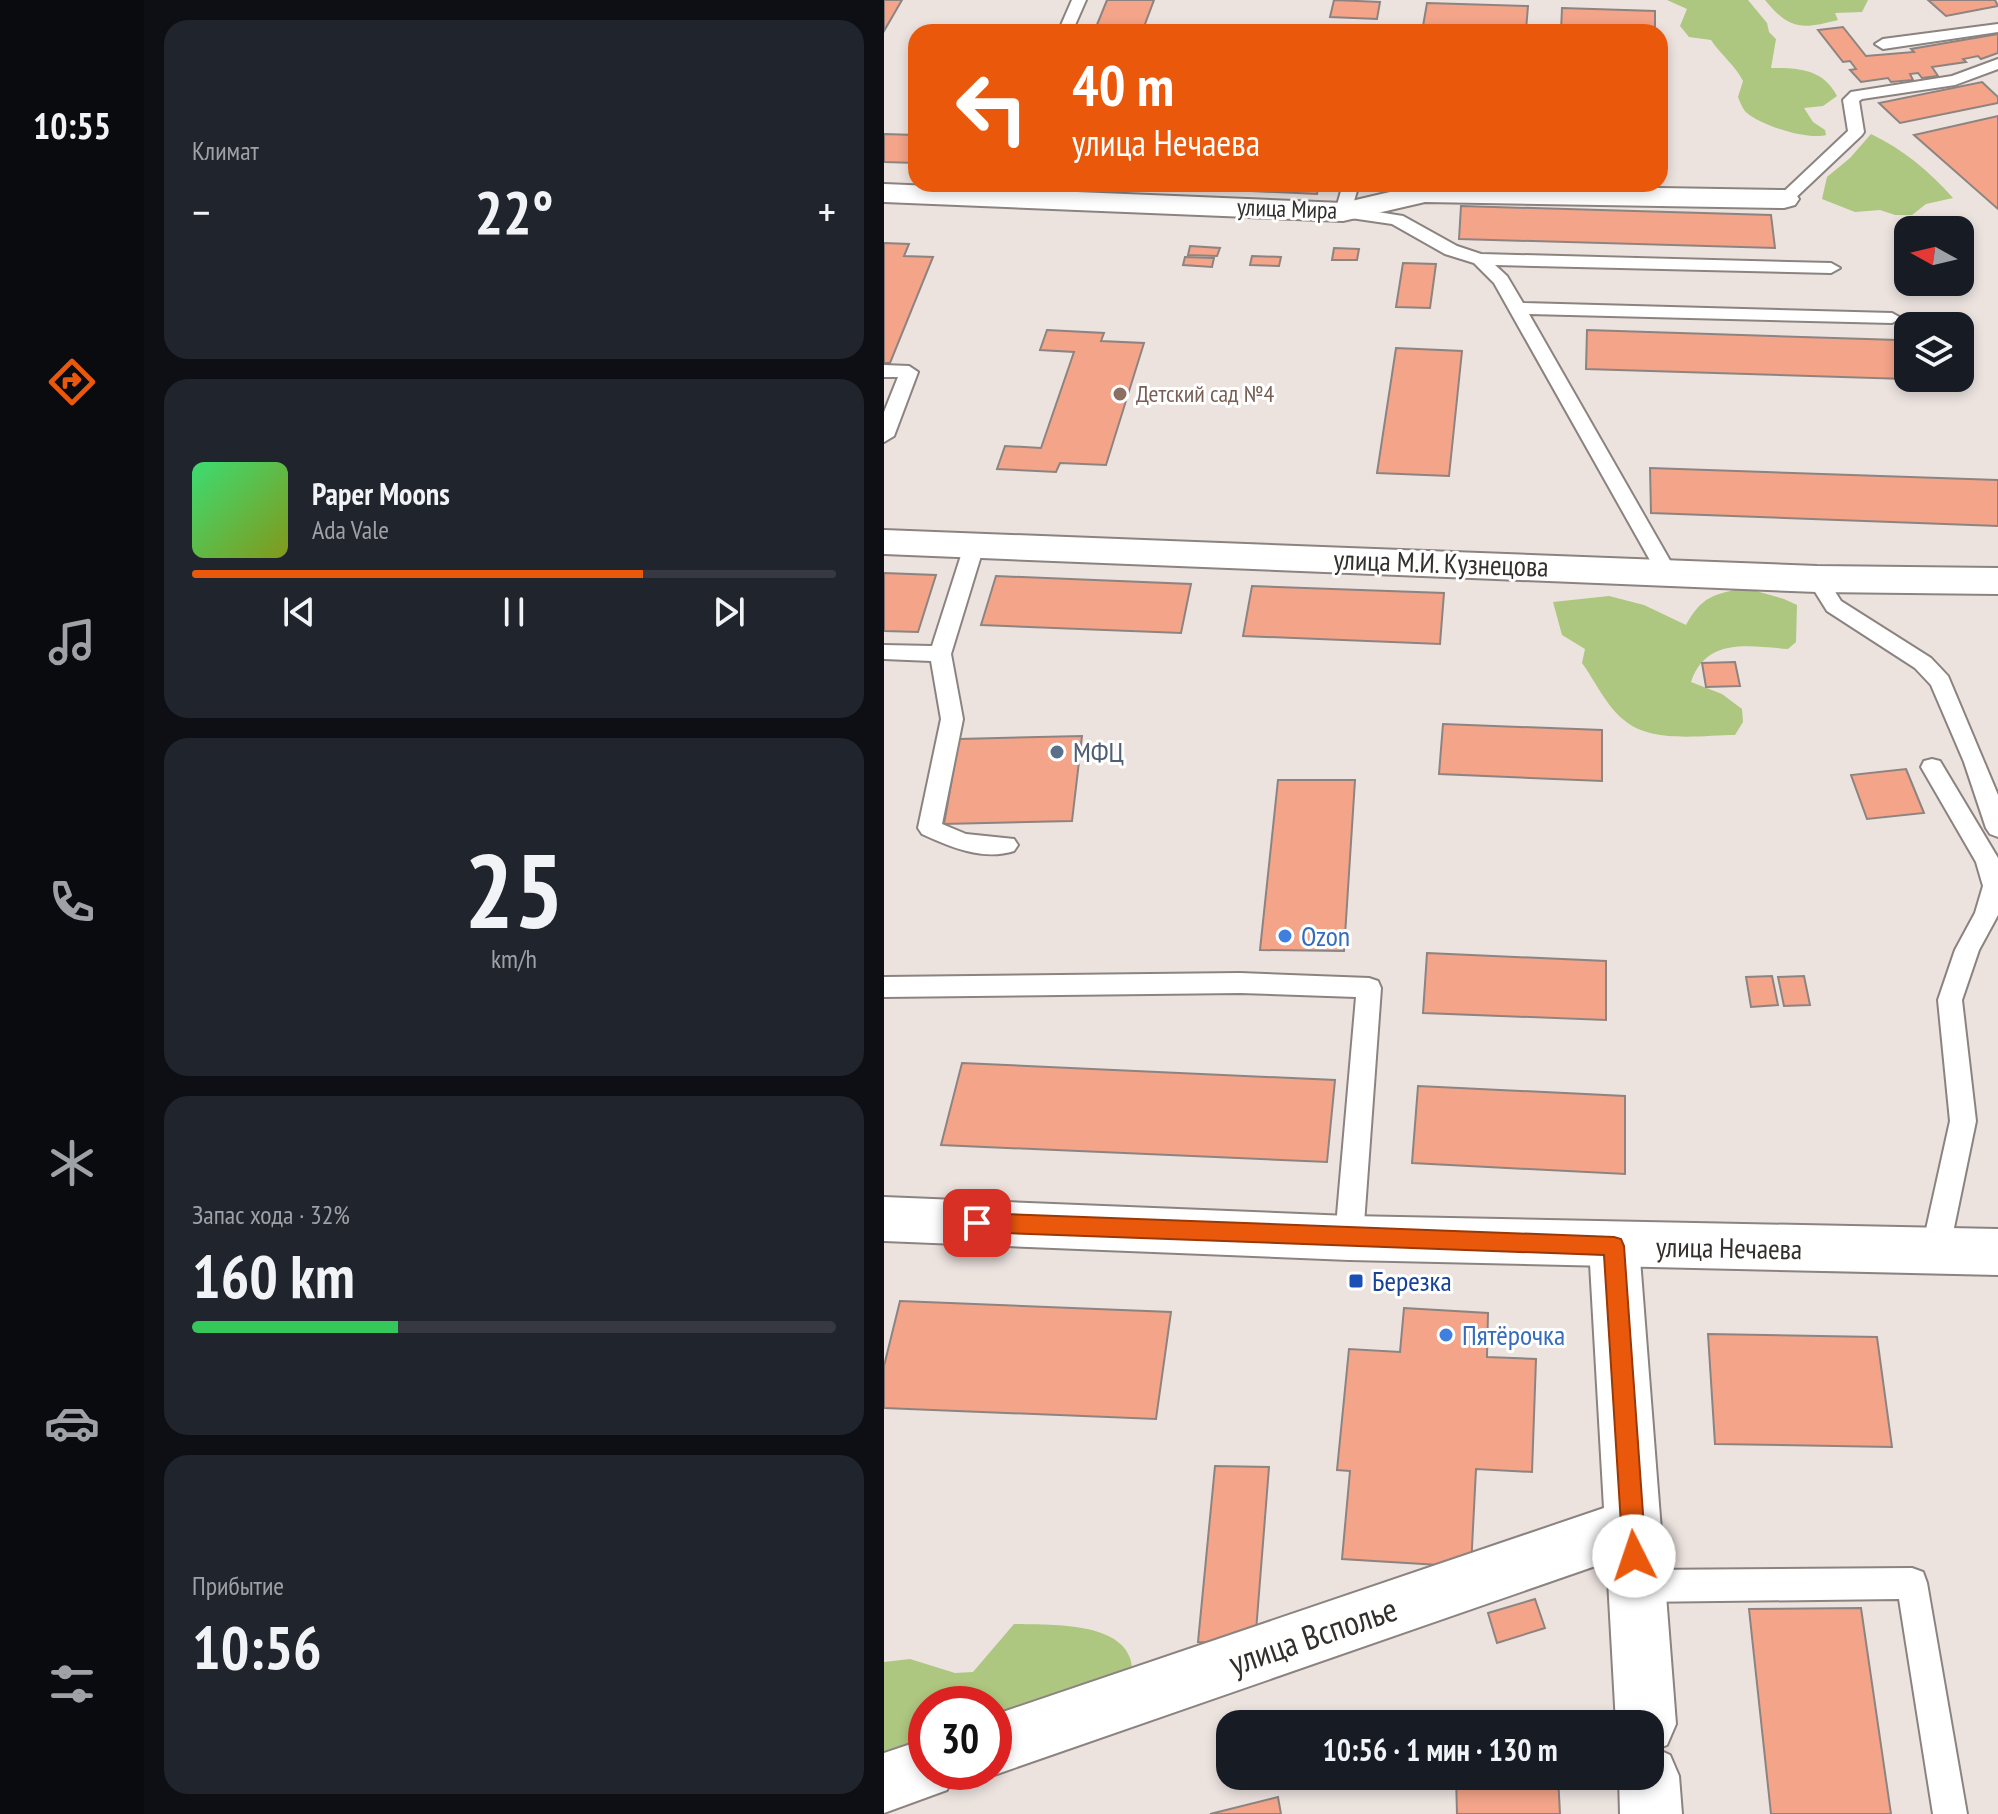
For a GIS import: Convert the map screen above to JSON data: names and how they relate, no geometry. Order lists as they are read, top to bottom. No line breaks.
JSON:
{"streets":{"street":["улица Мира","улица М.И. Кузнецова","улица Нечаева","улица Всполье"]},"places":{"other":["Детский сад №4","МФЦ","Ozon","Пятёрочка"],"transit":["Березка"]},"north":"left","page":{"tabs":"10:55","tile":["Климат",["25","km/h"],["Запас хода · 32%","160 km"],["Прибытие","10:56"]],"turn":["40 m","улица Нечаева"],"heat":["−","22°","+"],"song":["Paper Moons","Ada Vale"],"limit":"30","trip":"10:56 · 1 мин · 130 m"}}
